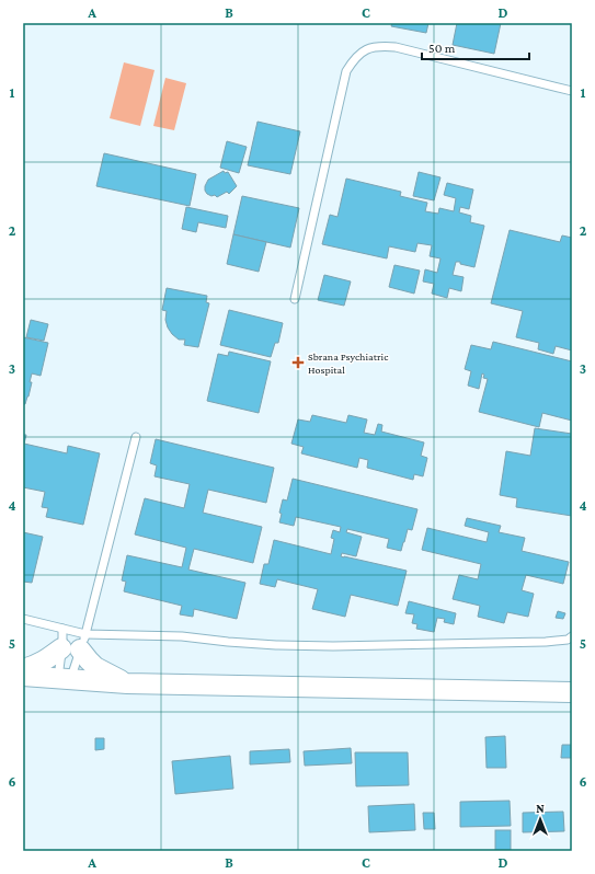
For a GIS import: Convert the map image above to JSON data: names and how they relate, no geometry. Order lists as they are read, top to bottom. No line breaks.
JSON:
{"places":{"health":["Sbrana Psychiatric Hospital"]},"scale_bar":"50 m","north":"top","grid":{"columns":["A","B","C","D"],"rows":["1","2","3","4","5","6"]}}
